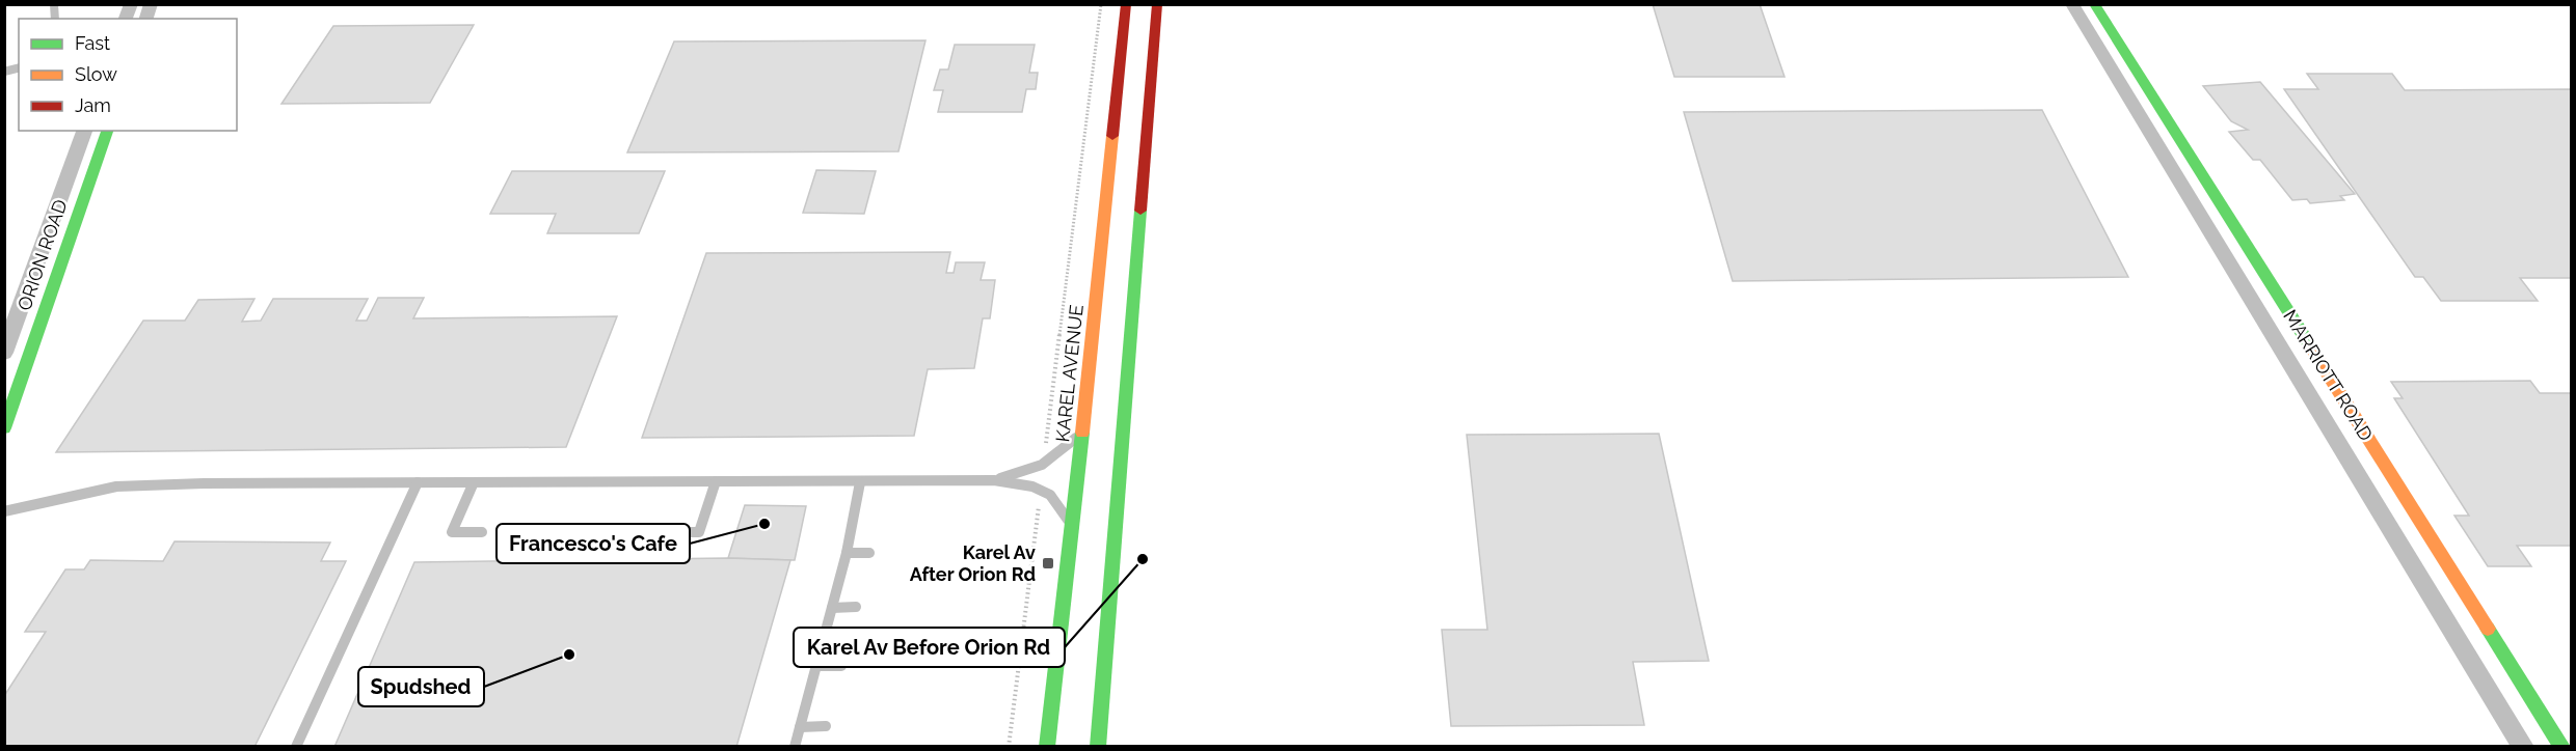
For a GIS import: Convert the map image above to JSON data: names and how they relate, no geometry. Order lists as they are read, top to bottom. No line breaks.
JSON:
{"streets":{"main road":["ORION ROAD","KAREL AVENUE","MARRIOTT ROAD"]},"places":{"other":["Francesco's Cafe","Karel Av Before Orion Rd","Spudshed"],"transit":["Karel Av After Orion Rd"]},"legend":["Fast","Slow","Jam"]}
